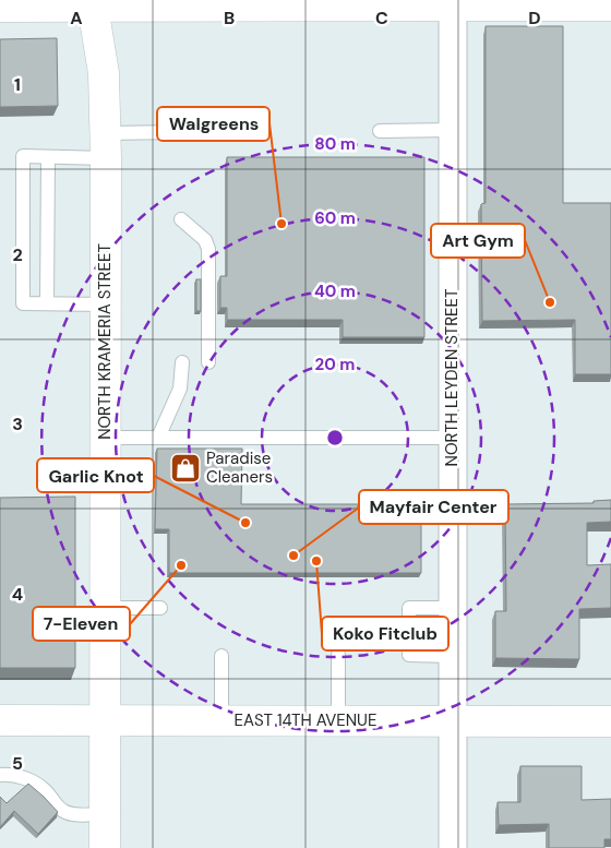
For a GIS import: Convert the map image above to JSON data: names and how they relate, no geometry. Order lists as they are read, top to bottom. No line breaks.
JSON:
{"streets":{"main road":["NORTH KRAMERIA STREET","EAST 14TH AVENUE"],"street":["NORTH LEYDEN STREET"]},"crossings":[["NORTH KRAMERIA STREET","EAST 14TH AVENUE"],["NORTH LEYDEN STREET","EAST 14TH AVENUE"]],"places":{"other":["Walgreens","Art Gym","Garlic Knot","Mayfair Center","Koko Fitclub","7-Eleven"],"shop":["Paradise Cleaners"]},"grid":{"columns":["A","B","C","D"],"rows":["1","2","3","4","5"]},"rings":["80 m","60 m","40 m","20 m"]}
